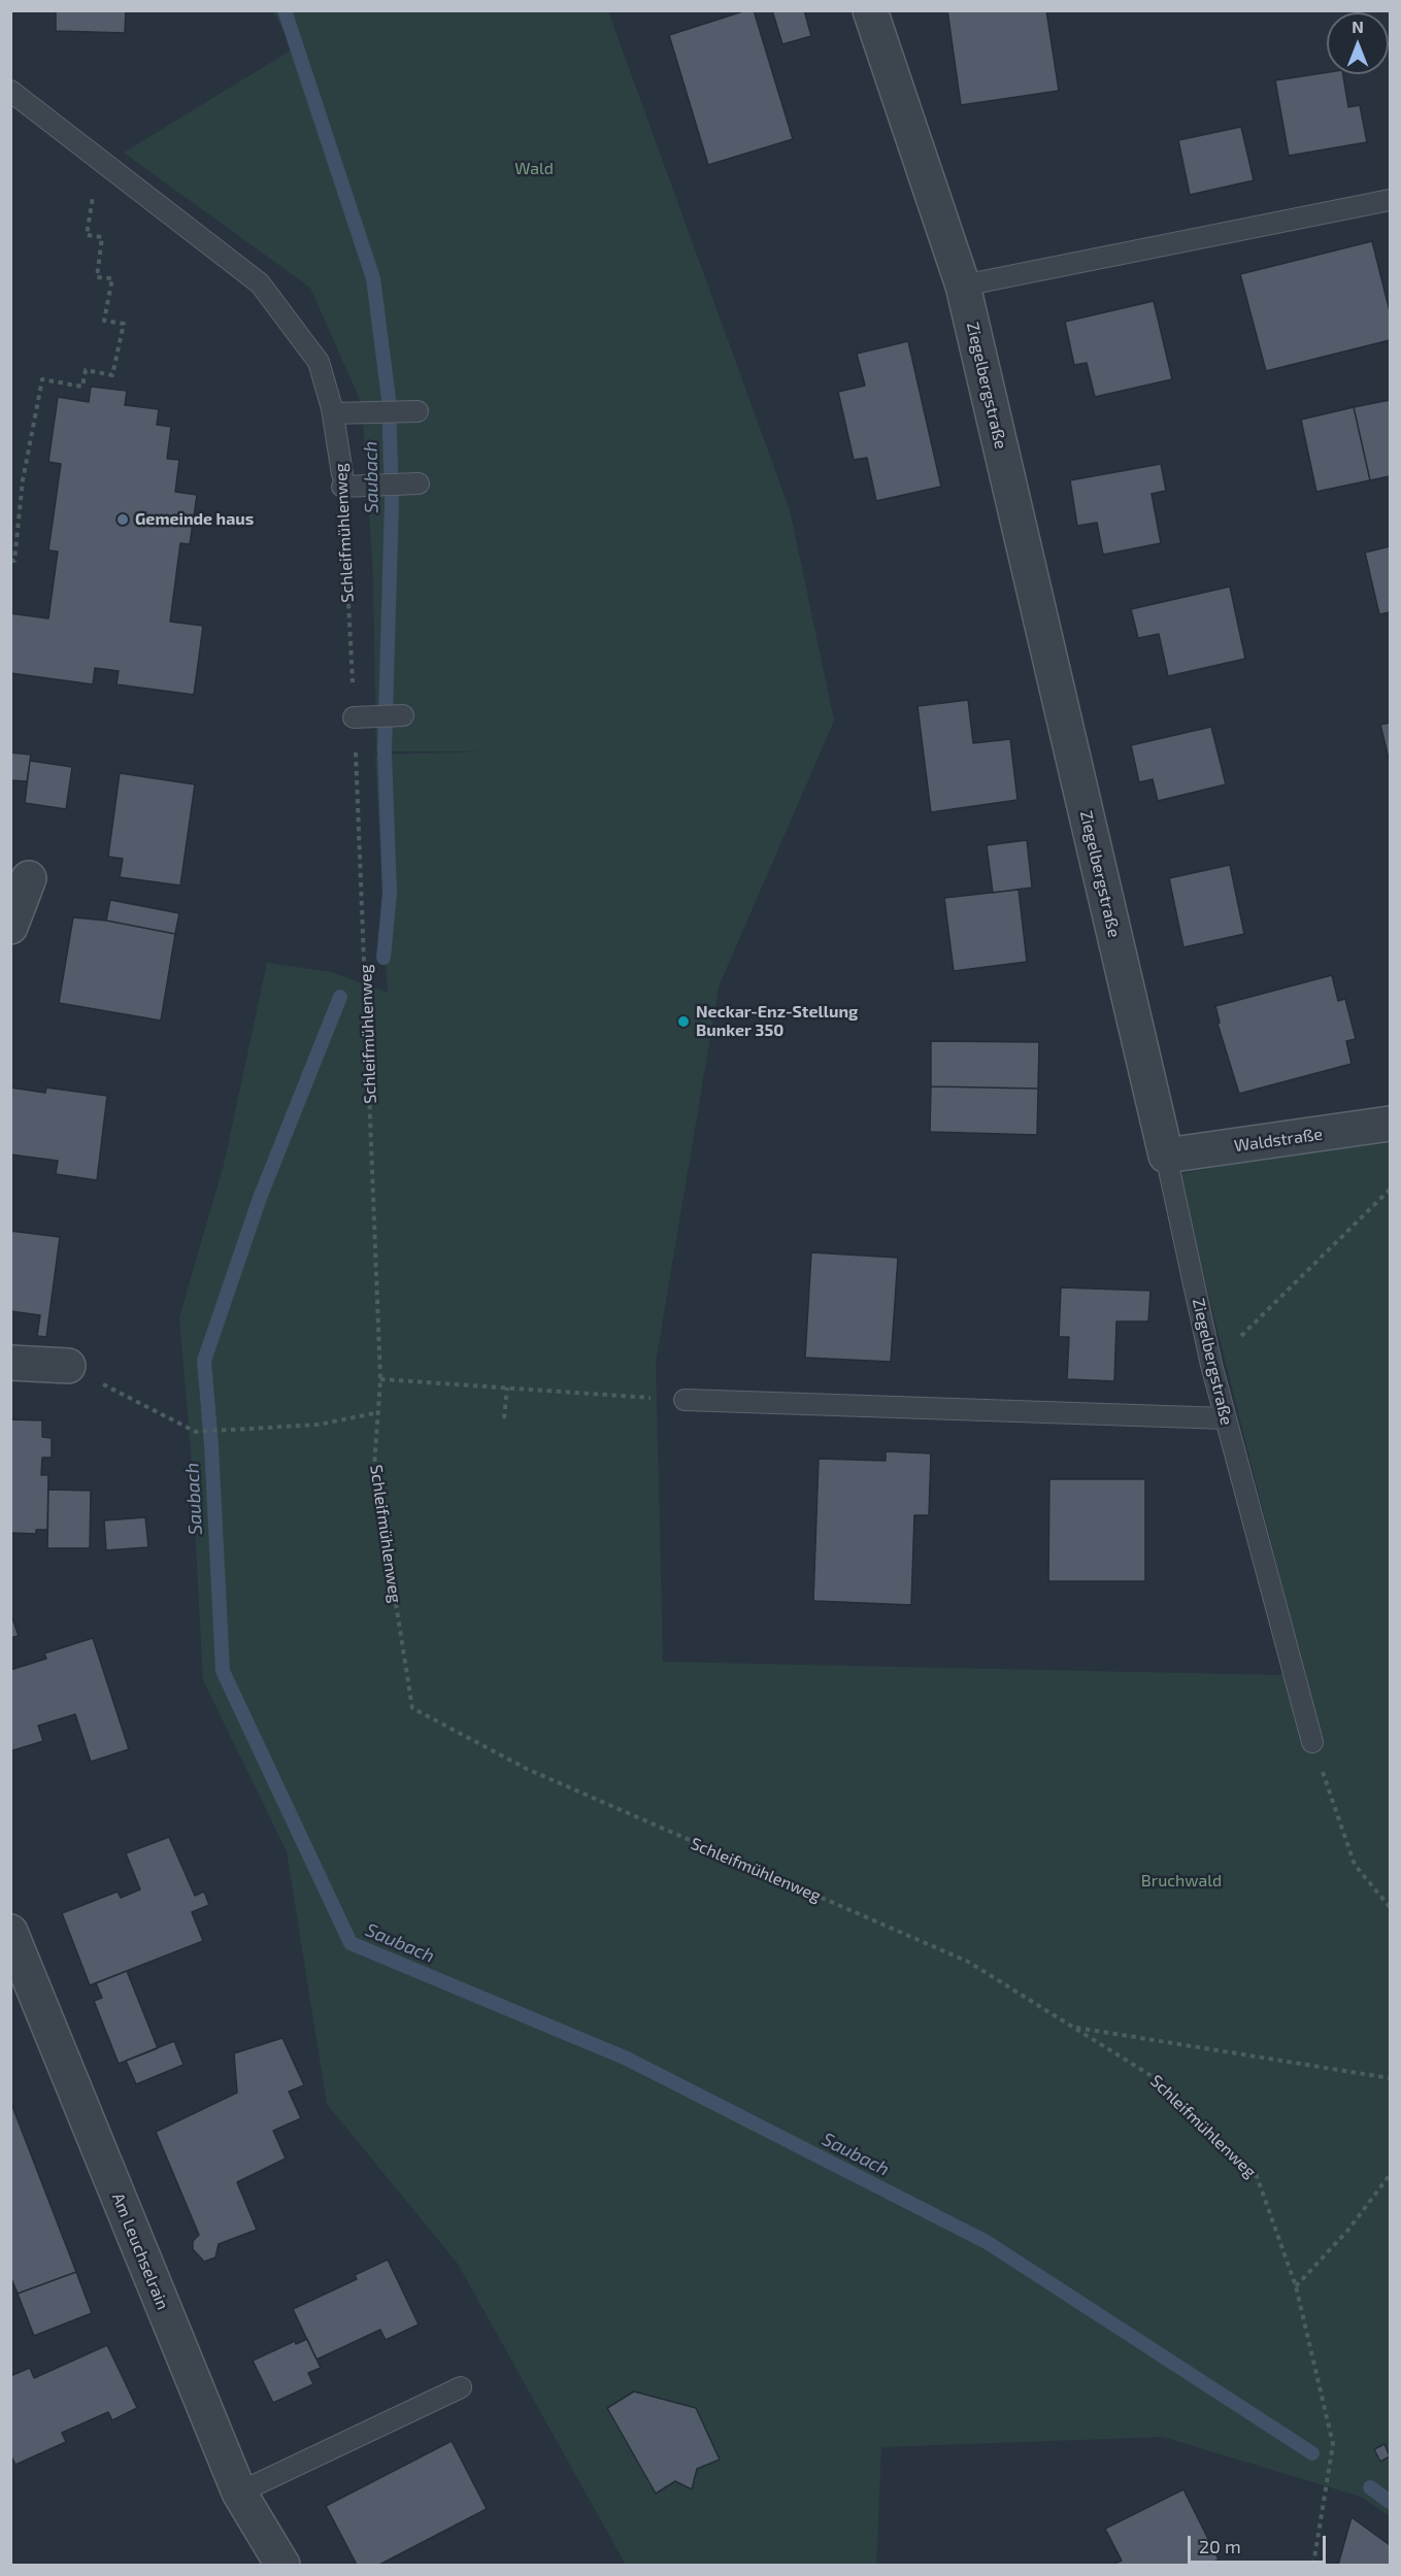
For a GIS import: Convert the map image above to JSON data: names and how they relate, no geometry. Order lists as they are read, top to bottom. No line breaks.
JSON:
{"streets":{"street":["Ziegelbergstraße","Waldstraße","Am Leuchselrain"],"lane":["Schleifmühlenweg"]},"crossings":[["Ziegelbergstraße","Waldstraße"]],"water":["Saubach"],"parks":["Wald","Bruchwald"],"places":["Gemeinde haus","Neckar-Enz-Stellung Bunker 350"],"scale_bar":"20 m","north":"top"}
